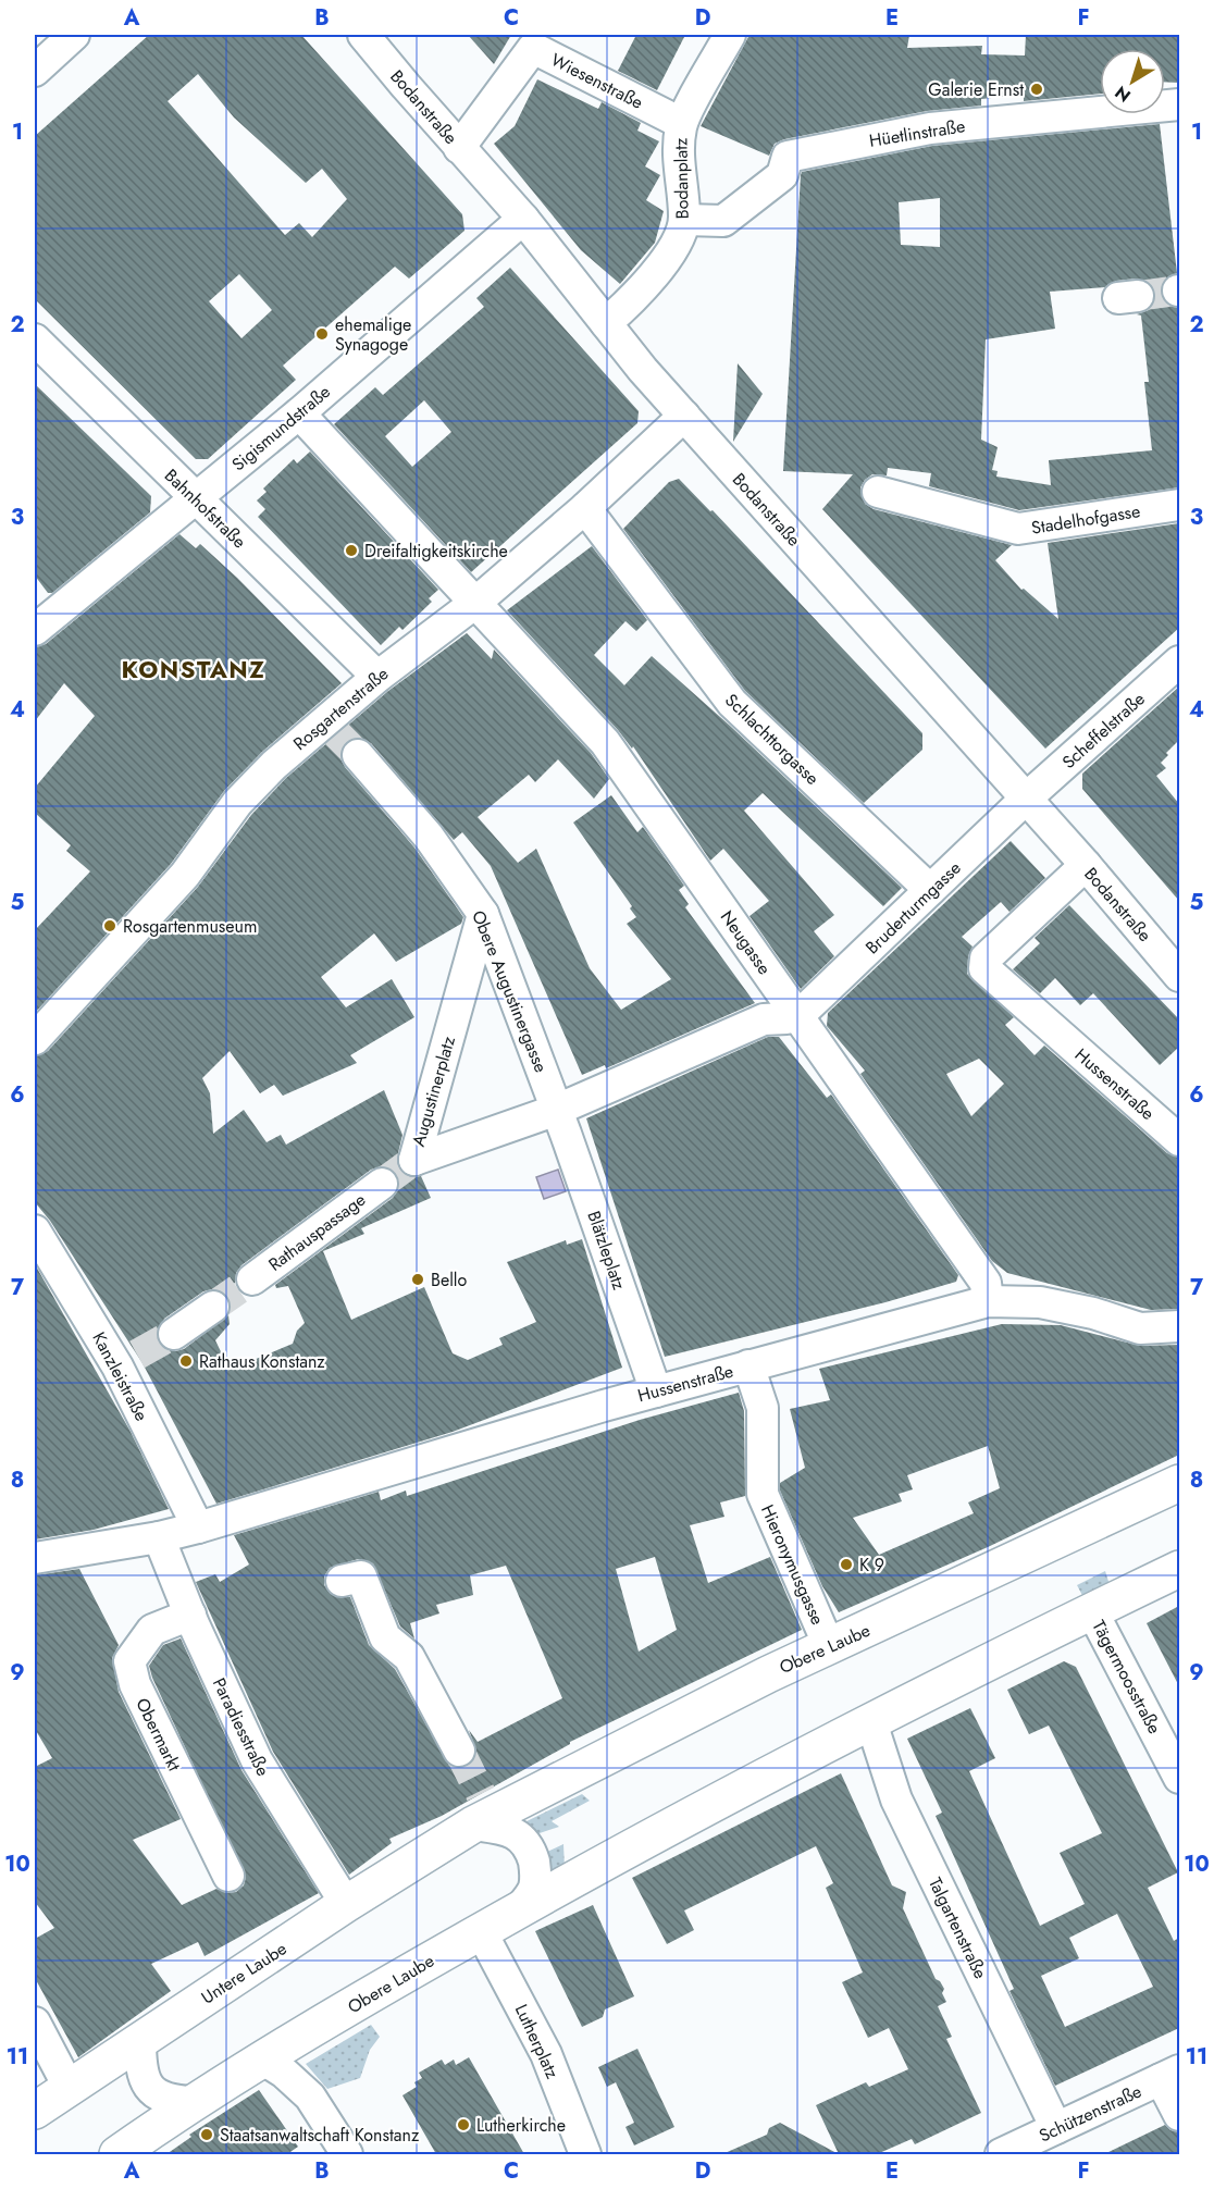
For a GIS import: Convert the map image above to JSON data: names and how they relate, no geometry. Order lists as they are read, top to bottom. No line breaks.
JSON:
{"streets":{"main road":["Obere Laube","Untere Laube"],"street":["Wiesenstraße","Bodanstraße","Hüetlinstraße","Bodanplatz","Sigismundstraße","Bahnhofstraße","Stadelhofgasse","Rosgartenstraße","Scheffelstraße","Schlachttorgasse","Bruderturmgasse","Neugasse","Obere Augustinergasse","Hussenstraße","Augustinerplatz","Rathauspassage","Blätzleplatz","Kanzleistraße","Hieronymusgasse","Tägermoosstraße","Paradiesstraße","Obermarkt","Talgartenstraße","Lutherplatz","Schützenstraße"]},"crossings":[["Wiesenstraße","Bodanstraße"],["Wiesenstraße","Bodanplatz"],["Bodanstraße","Bodanplatz"],["Bodanstraße","Sigismundstraße"],["Bodanstraße","Rosgartenstraße"],["Bodanstraße","Scheffelstraße"],["Bodanstraße","Bruderturmgasse"],["Bodanstraße","Hussenstraße"],["Hüetlinstraße","Bodanplatz"],["Sigismundstraße","Bahnhofstraße"],["Sigismundstraße","Neugasse"],["Bahnhofstraße","Rosgartenstraße"],["Rosgartenstraße","Schlachttorgasse"],["Rosgartenstraße","Neugasse"],["Scheffelstraße","Bruderturmgasse"],["Schlachttorgasse","Bruderturmgasse"],["Bruderturmgasse","Neugasse"],["Neugasse","Hussenstraße"],["Obere Augustinergasse","Augustinerplatz"],["Obere Augustinergasse","Blätzleplatz"],["Hussenstraße","Blätzleplatz"],["Hussenstraße","Kanzleistraße"],["Hussenstraße","Hieronymusgasse"],["Hussenstraße","Paradiesstraße"],["Augustinerplatz","Blätzleplatz"],["Hieronymusgasse","Obere Laube"],["Obere Laube","Tägermoosstraße"],["Obere Laube","Paradiesstraße"],["Obere Laube","Talgartenstraße"],["Obere Laube","Untere Laube"],["Obere Laube","Lutherplatz"],["Paradiesstraße","Obermarkt"],["Paradiesstraße","Untere Laube"],["Talgartenstraße","Schützenstraße"]],"districts":["KONSTANZ"],"places":["Galerie Ernst","ehemalige Synagoge","Dreifaltigkeitskirche","Rosgartenmuseum","Bello","Rathaus Konstanz","K 9","Lutherkirche","Staatsanwaltschaft Konstanz"],"north":"bottom left","grid":{"columns":["A","B","C","D","E","F"],"rows":["1","2","3","4","5","6","7","8","9","10","11"]}}
